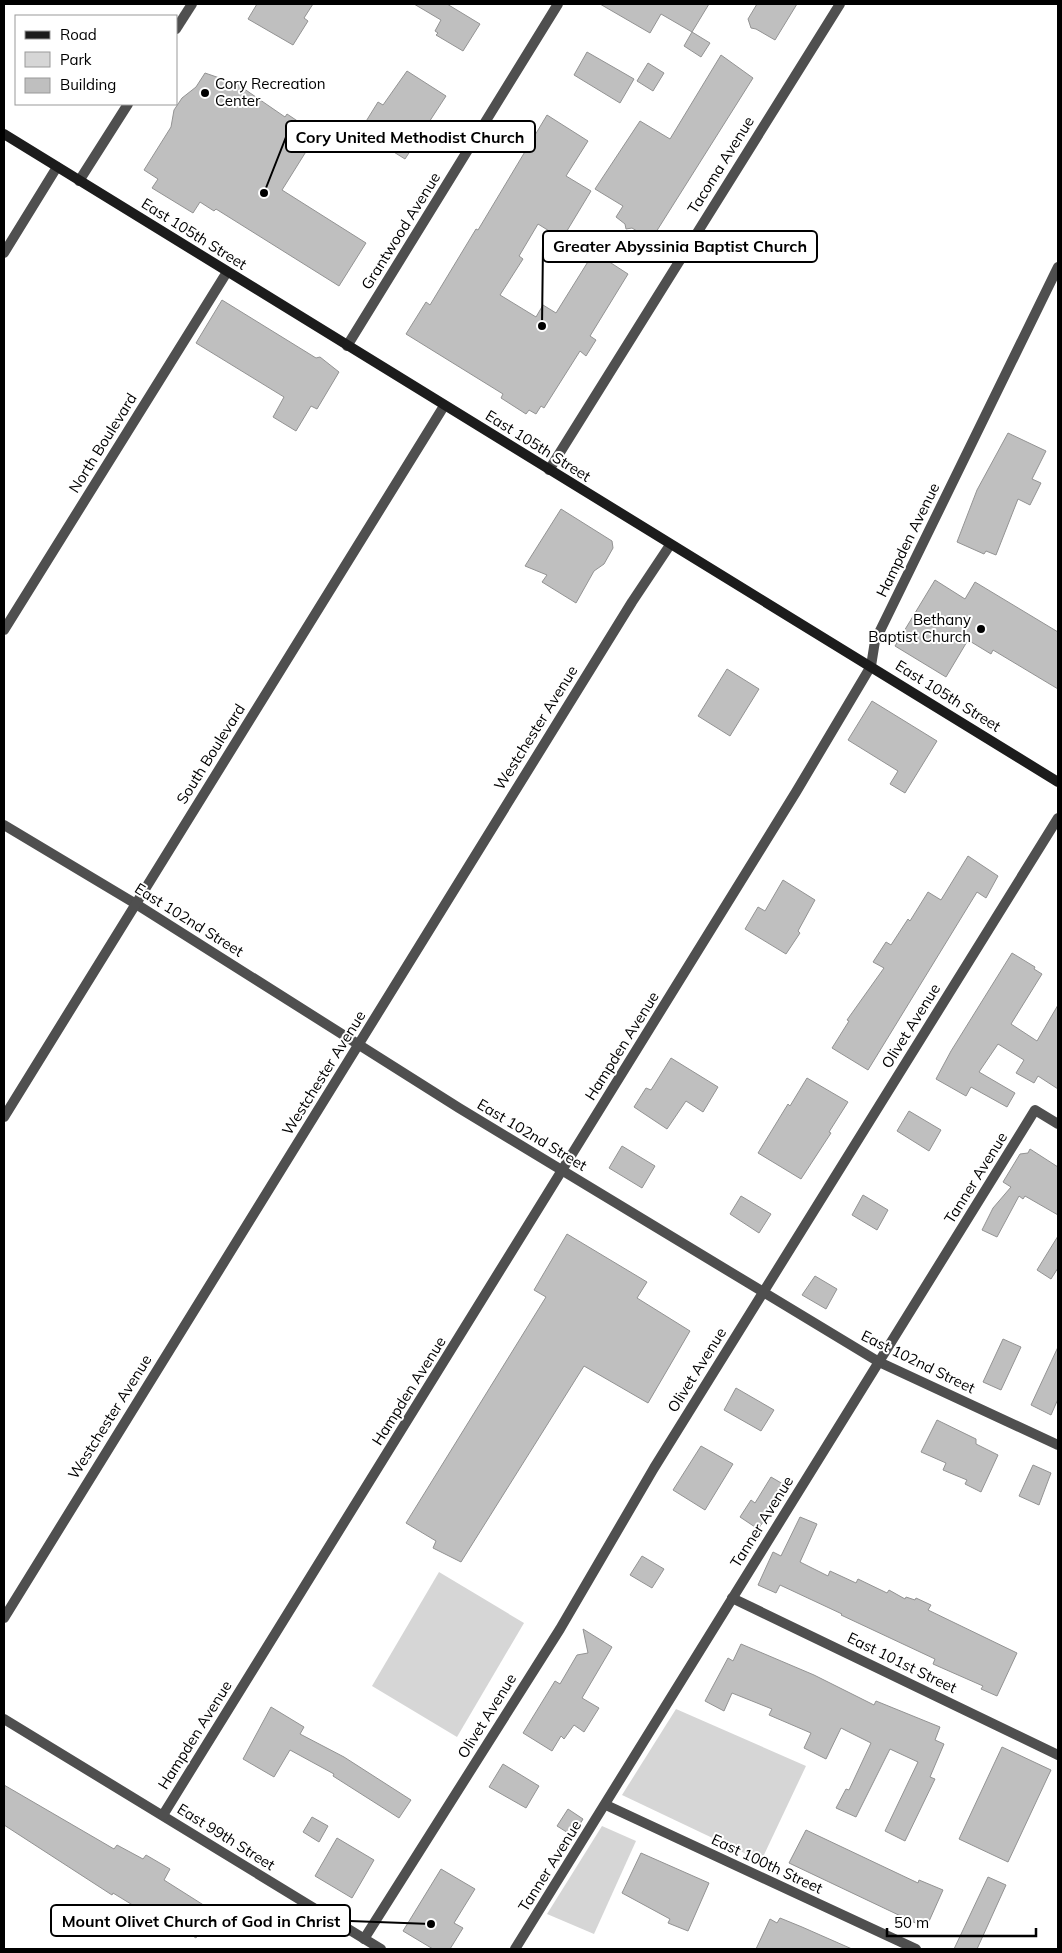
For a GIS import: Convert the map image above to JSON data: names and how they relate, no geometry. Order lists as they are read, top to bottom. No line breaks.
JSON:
{"streets":{"main road":["East 105th Street"],"street":["Tacoma Avenue","Grantwood Avenue","North Boulevard","Hampden Avenue","Westchester Avenue","South Boulevard","East 102nd Street","Olivet Avenue","Tanner Avenue","East 101st Street","East 99th Street","East 100th Street"]},"crossings":[["Tacoma Avenue","East 105th Street"],["Grantwood Avenue","East 105th Street"],["East 105th Street","North Boulevard"],["East 105th Street","Hampden Avenue"],["East 105th Street","Westchester Avenue"],["East 105th Street","South Boulevard"],["Hampden Avenue","East 102nd Street"],["Hampden Avenue","East 99th Street"],["Westchester Avenue","East 102nd Street"],["South Boulevard","East 102nd Street"],["East 102nd Street","Olivet Avenue"],["East 102nd Street","Tanner Avenue"],["Olivet Avenue","East 99th Street"],["Tanner Avenue","East 101st Street"],["Tanner Avenue","East 100th Street"]],"places":["Cory Recreation Center","Cory United Methodist Church","Greater Abyssinia Baptist Church","Bethany Baptist Church","Mount Olivet Church of God in Christ"],"legend":["Road","Park","Building"],"scale_bar":"50 m"}
